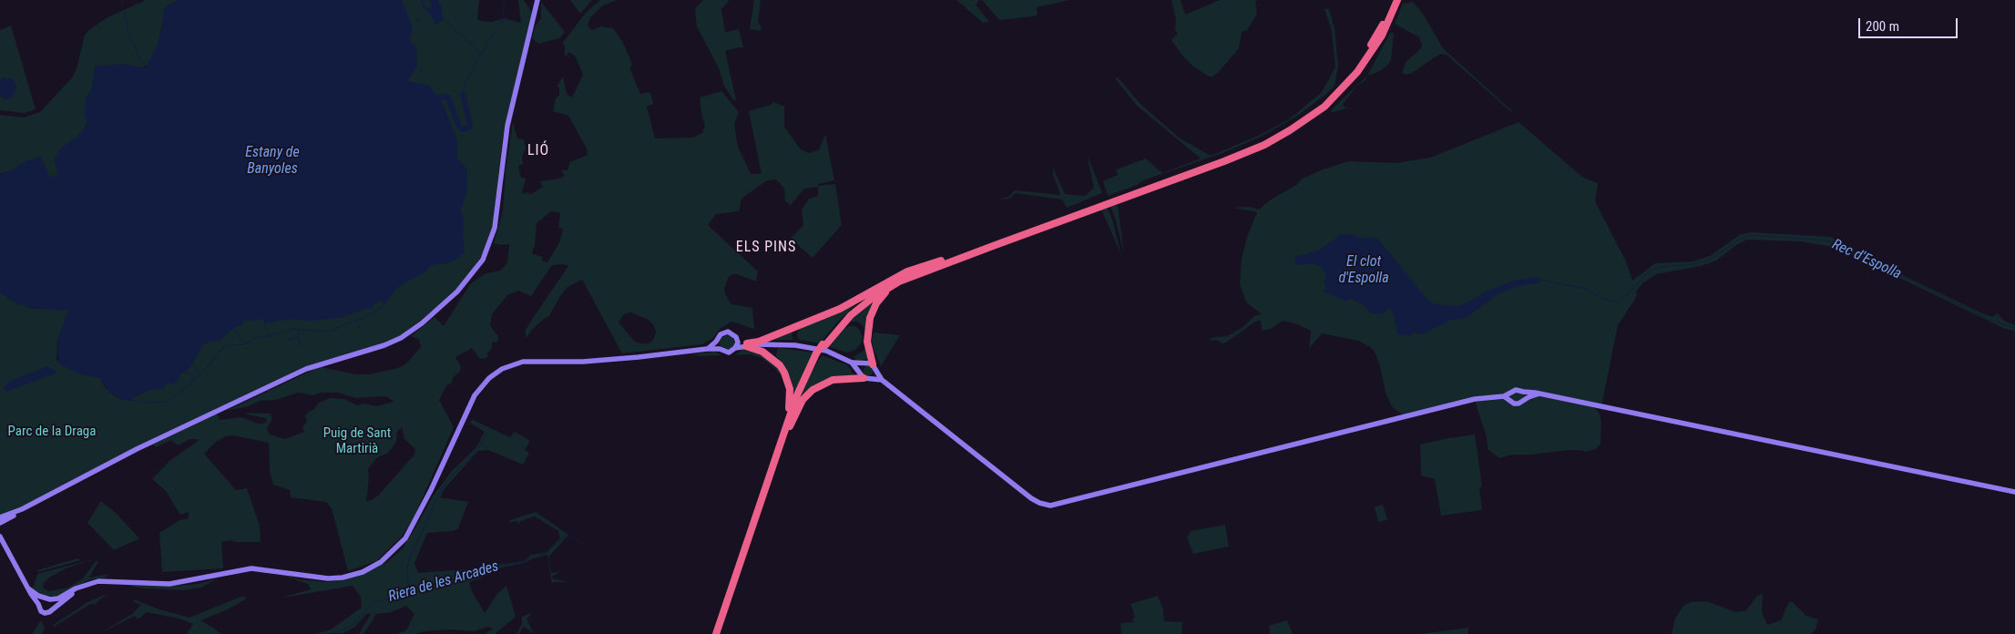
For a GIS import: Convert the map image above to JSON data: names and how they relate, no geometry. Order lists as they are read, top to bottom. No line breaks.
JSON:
{"districts":["LIÓ","ELS PINS"],"water":["Estany de Banyoles","Rec d'Espolla","El clot d'Espolla","Riera de les Arcades"],"parks":["Parc de la Draga","Puig de Sant Martirià"],"scale_bar":"200 m"}
